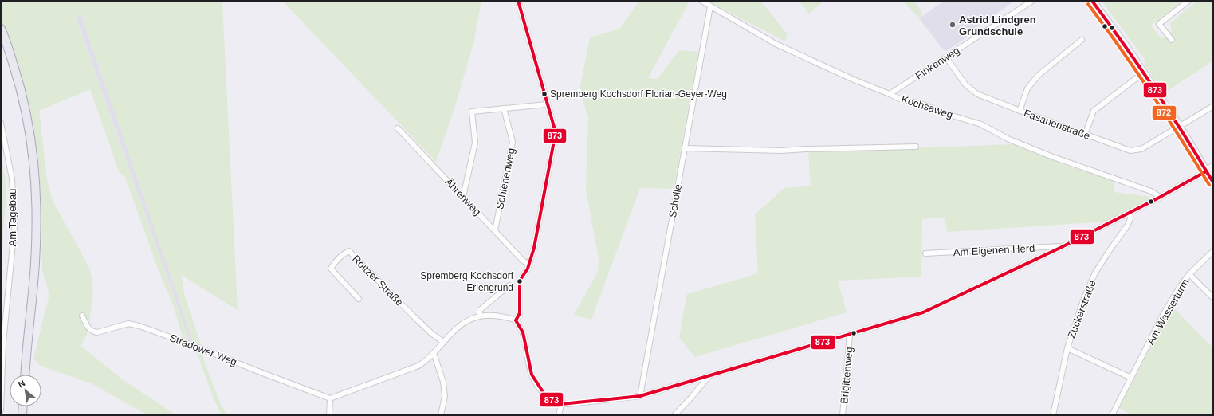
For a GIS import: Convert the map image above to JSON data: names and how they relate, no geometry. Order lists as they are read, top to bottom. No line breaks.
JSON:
{"streets":{"street":["Finkenweg","Kochsaweg","Fasanenstraße","Schlehenweg","Ährenweg","Scholle","Am Tagebau","Am Eigenen Herd","Roitzer Straße","Zuckerstraße","Am Wasserturm","Stradower Weg","Brigittenweg"]},"crossings":[["Finkenweg","Kochsaweg"],["Finkenweg","Fasanenstraße"],["Kochsaweg","Scholle"],["Schlehenweg","Ährenweg"]],"places":["Astrid Lindgren Grundschule","Spremberg Kochsdorf Florian-Geyer-Weg","Spremberg Kochsdorf Erlengrund"],"lines":["transit line 873","transit line 872"],"north":"top left"}
